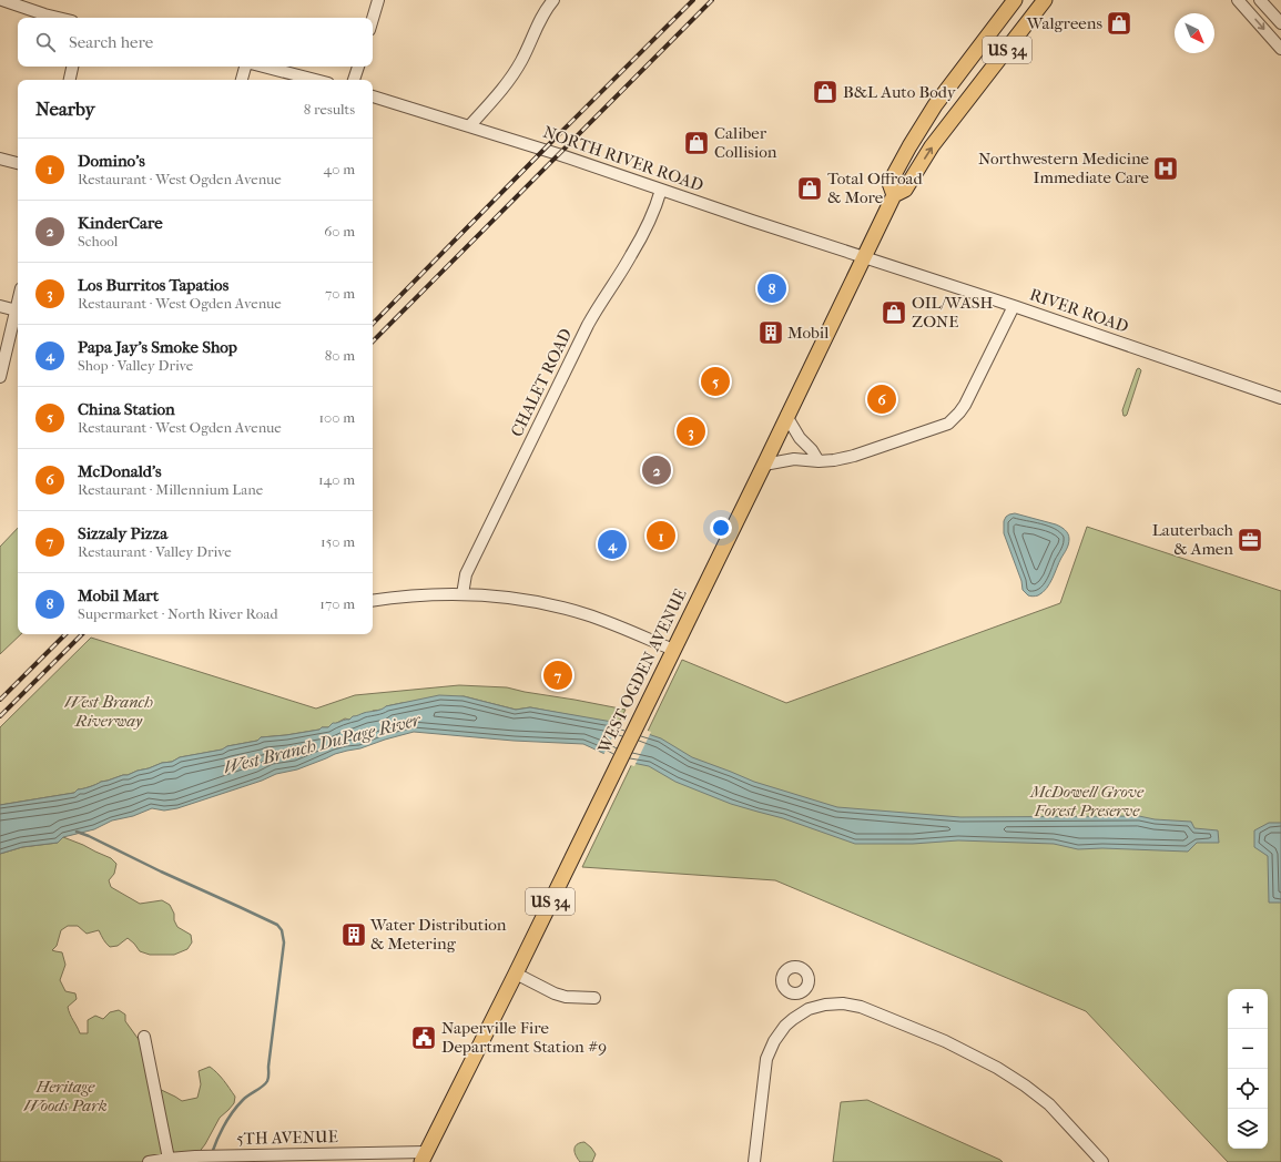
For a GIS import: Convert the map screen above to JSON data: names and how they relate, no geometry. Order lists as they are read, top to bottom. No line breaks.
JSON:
{"streets":{"main road":["US 34","WEST OGDEN AVENUE"],"street":["NORTH RIVER ROAD","RIVER ROAD","CHALET ROAD","5TH AVENUE"]},"crossings":[["NORTH RIVER ROAD","RIVER ROAD"],["NORTH RIVER ROAD","CHALET ROAD"],["NORTH RIVER ROAD","WEST OGDEN AVENUE"],["RIVER ROAD","WEST OGDEN AVENUE"],["WEST OGDEN AVENUE","5TH AVENUE"]],"water":["West Branch DuPage River"],"parks":["West Branch Riverway","McDowell Grove Forest Preserve","Heritage Woods Park"],"places":{"shop":["Walgreens","B&L Auto Body","Caliber Collision","Total Offroad & More","OIL/WASH ZONE"],"hospital":["Northwestern Medicine Immediate Care"],"building":["Mobil","Water Distribution & Metering"],"office":["Lauterbach & Amen"],"public building":["Naperville Fire Department Station #9"]},"north":"bottom right","page":{"search":"Search here","heading":["Nearby","8 results"],"list":[{"mark":"1","name":"Domino's","note":"Restaurant · West Ogden Avenue","value":"40 m"},{"mark":"2","name":"KinderCare","note":"School","value":"60 m"},{"mark":"3","name":"Los Burritos Tapatios","note":"Restaurant · West Ogden Avenue","value":"70 m"},{"mark":"4","name":"Papa Jay's Smoke Shop","note":"Shop · Valley Drive","value":"80 m"},{"mark":"5","name":"China Station","note":"Restaurant · West Ogden Avenue","value":"100 m"},{"mark":"6","name":"McDonald's","note":"Restaurant · Millennium Lane","value":"140 m"},{"mark":"7","name":"Sizzaly Pizza","note":"Restaurant · Valley Drive","value":"150 m"},{"mark":"8","name":"Mobil Mart","note":"Supermarket · North River Road","value":"170 m"}],"pins":["8","5","6","3","2","1","4","7"],"map_buttons":["+","−"]}}
